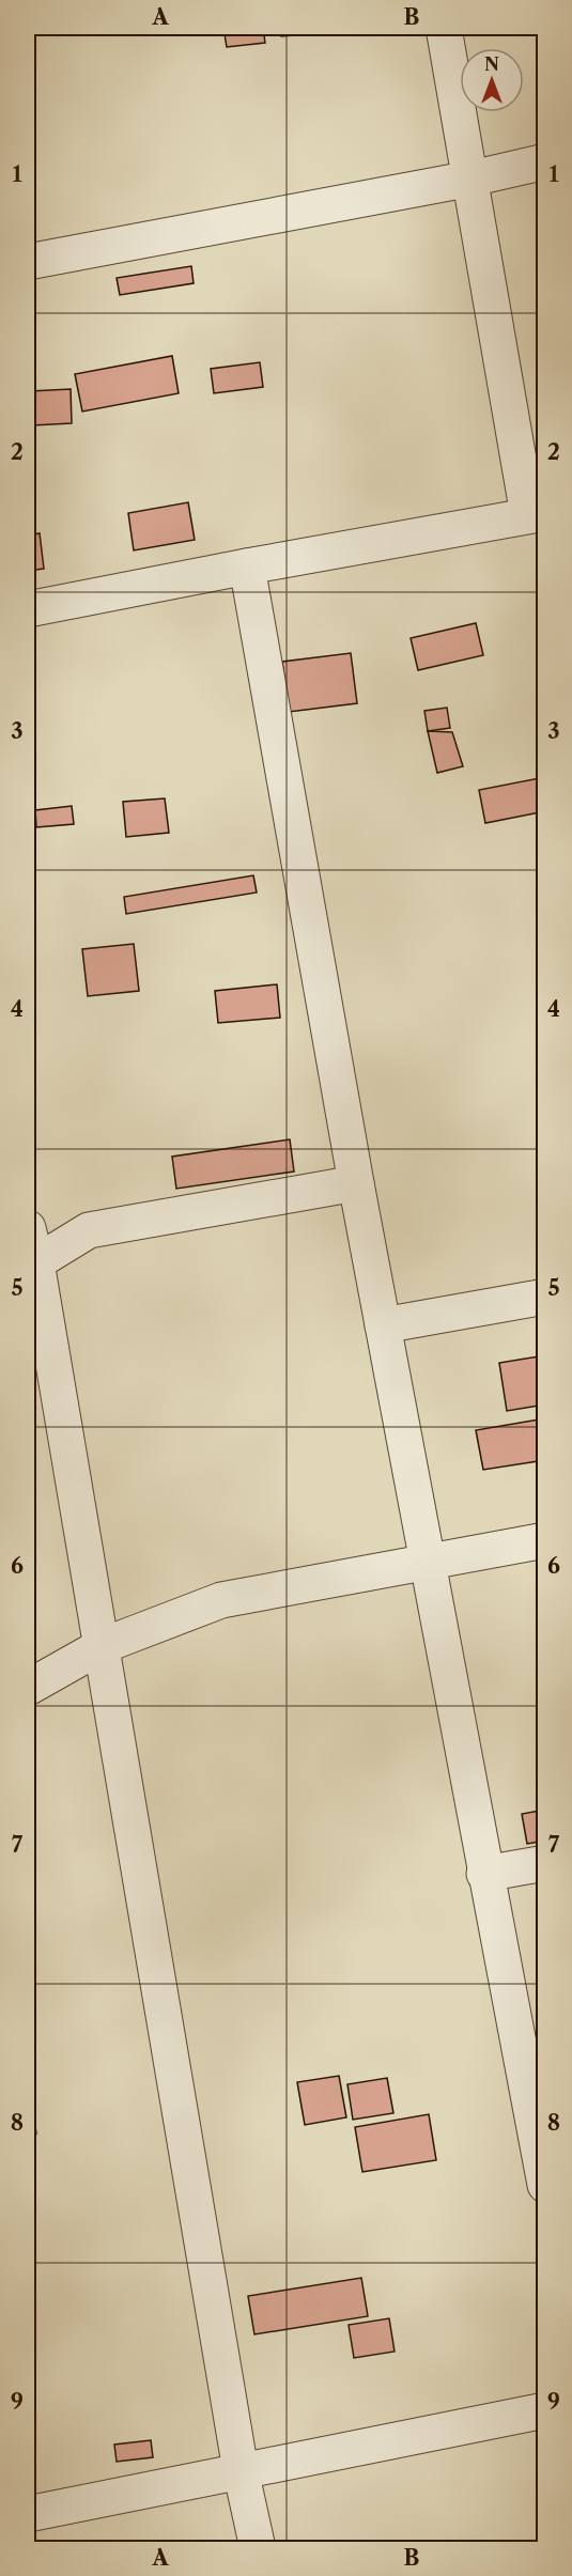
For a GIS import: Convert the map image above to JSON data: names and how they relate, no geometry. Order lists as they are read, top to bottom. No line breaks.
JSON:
{"north":"top","grid":{"columns":["A","B"],"rows":["1","2","3","4","5","6","7","8","9"]}}
